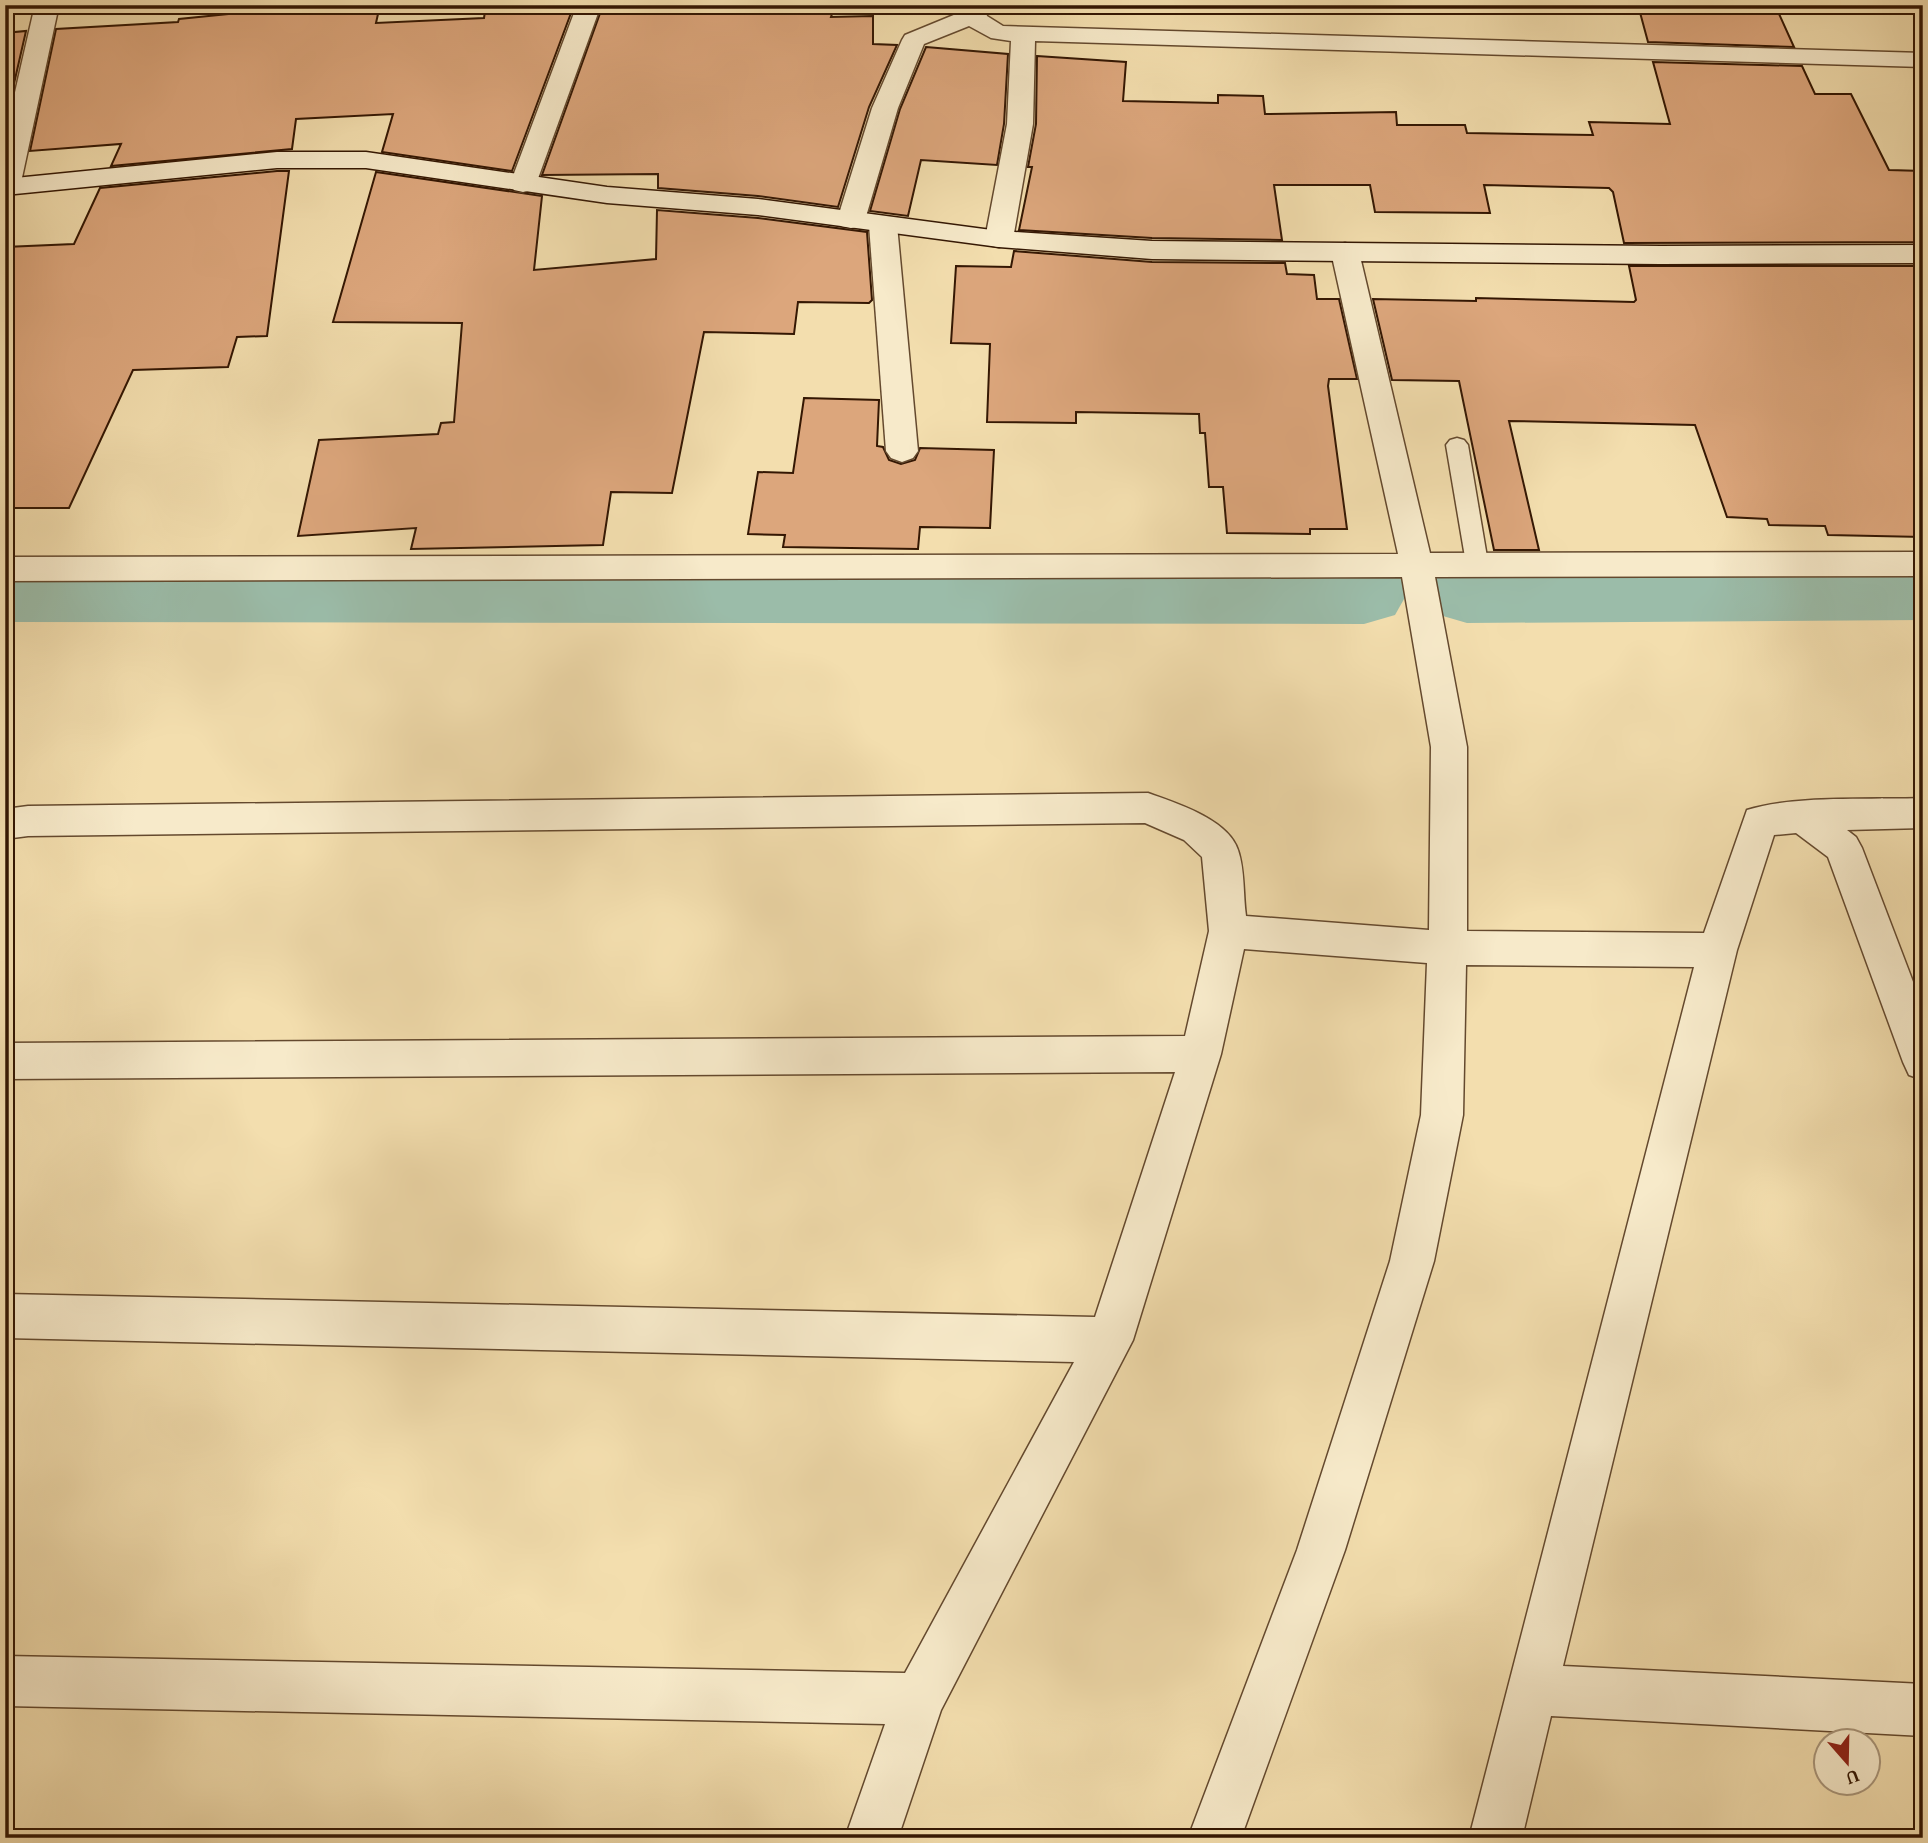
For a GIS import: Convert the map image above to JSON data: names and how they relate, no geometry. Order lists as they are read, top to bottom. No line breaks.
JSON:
{"north":"bottom"}
